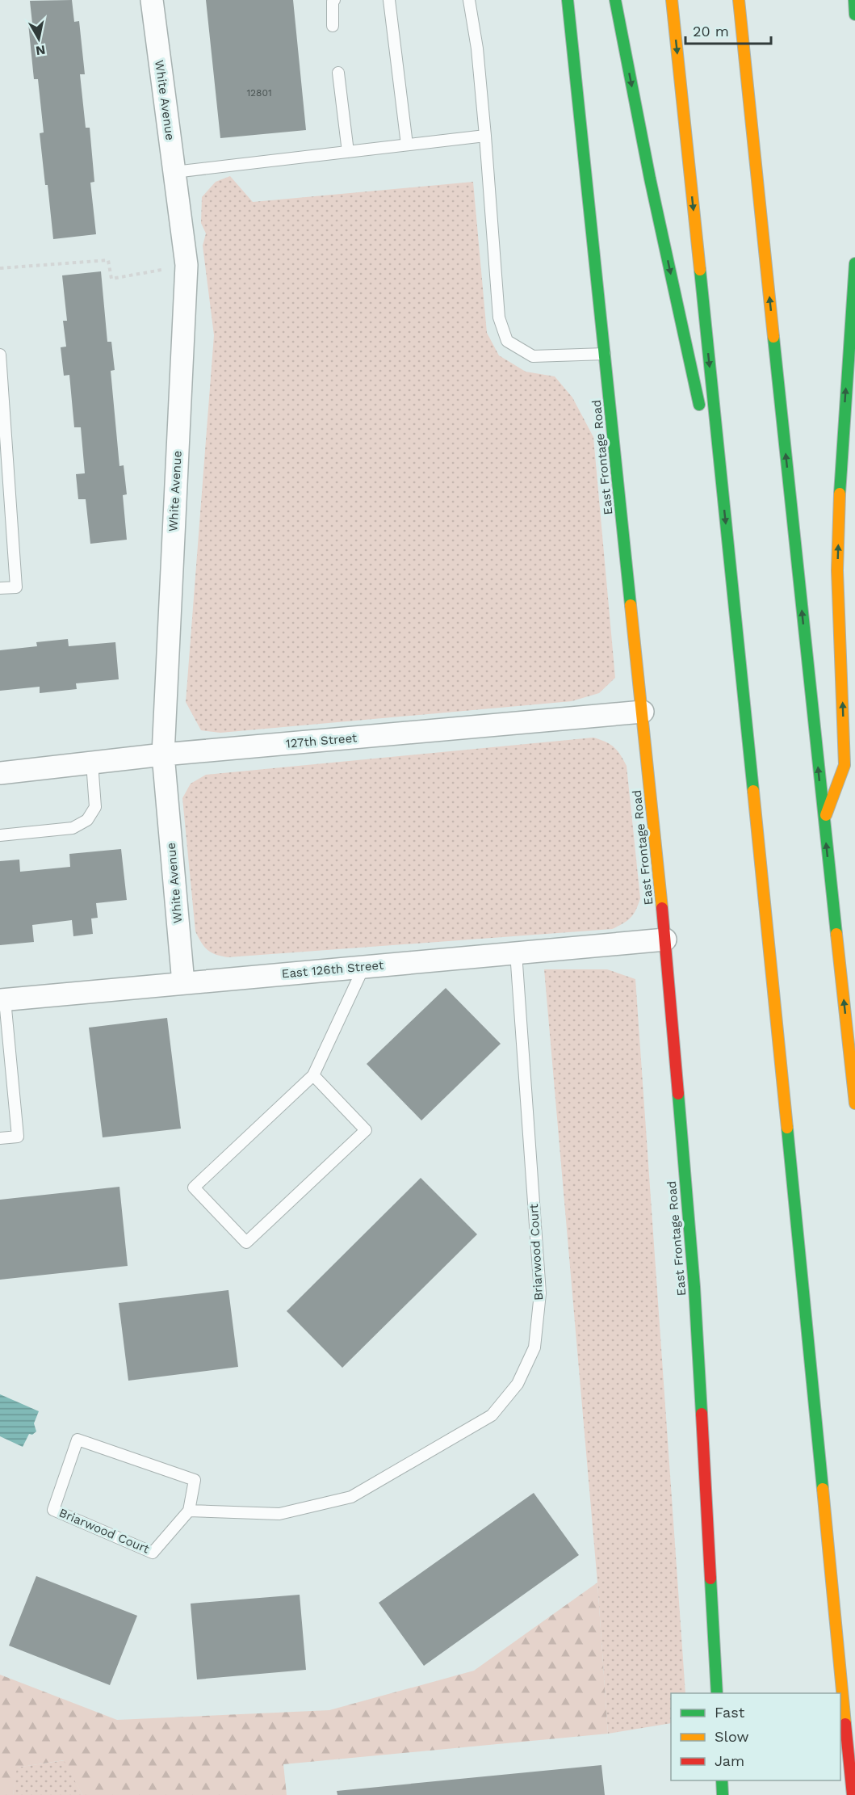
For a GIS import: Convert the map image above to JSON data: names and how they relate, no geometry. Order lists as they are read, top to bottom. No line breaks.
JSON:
{"streets":{"main road":["East Frontage Road"],"street":["White Avenue","127th Street","East 126th Street"],"lane":["Briarwood Court"]},"crossings":[["White Avenue","127th Street"],["White Avenue","East 126th Street"],["East Frontage Road","127th Street"],["East Frontage Road","East 126th Street"],["East 126th Street","Briarwood Court"]],"house_numbers":["12801"],"legend":["Fast","Slow","Jam"],"scale_bar":"20 m","north":"bottom"}
